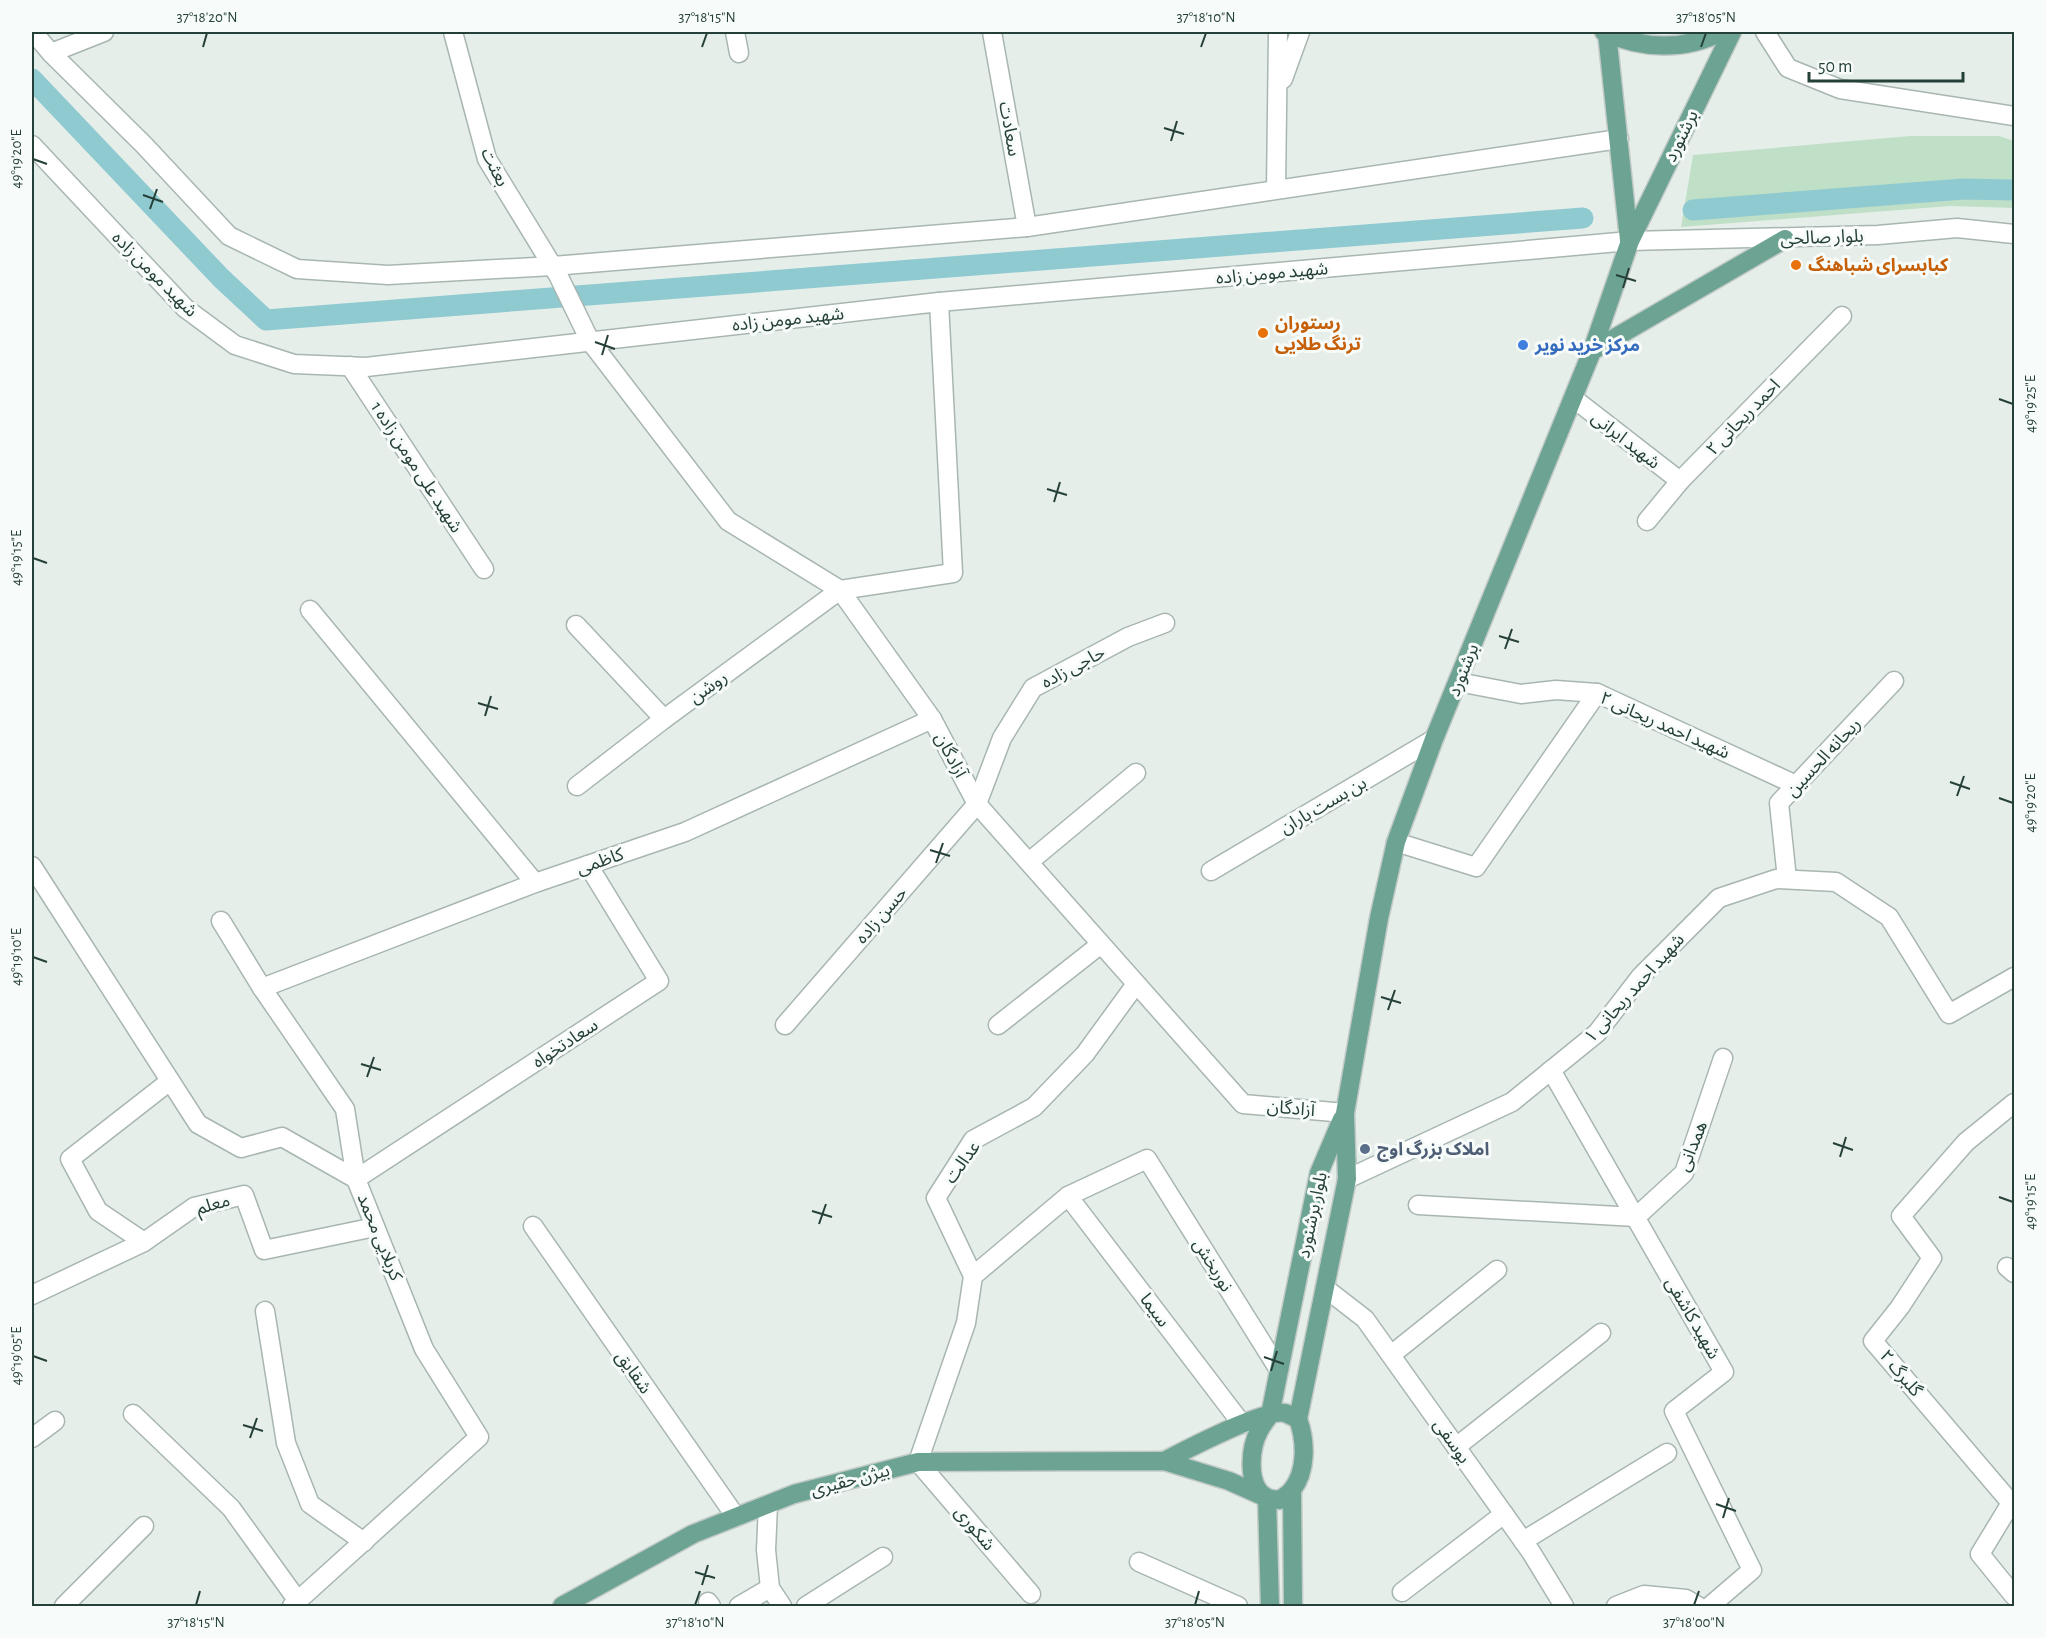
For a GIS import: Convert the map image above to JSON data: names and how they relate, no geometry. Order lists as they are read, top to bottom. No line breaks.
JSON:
{"streets":{"main road":["برشنورد","بلوار برشنورد","بیژن حقیری"],"street":["سعادت","بعثت","بلوار صالحی","شهید مومن زاده","احمد ریحانی ۲","شهید ایرانی","شهید علی مومن زاده 1","حاجی زاده","روشن","شهید احمد ریحانی ۲","آزادگان","ریحانه الحسین","بن بست باران","کاظمی","حسن زاده","شهید احمد ریحانی ۱","سعادتخواه","همدانی","عدالت","معلم","کربلایی محمد","نوربخش","سیما","شهید کاشفی","شقایق","گلبرگ ۲","یوسفی","شکوری"]},"crossings":[["برشنورد","بلوار صالحی"],["برشنورد","شهید مومن زاده"],["برشنورد","شهید ایرانی"],["برشنورد","شهید احمد ریحانی ۲"],["برشنورد","آزادگان"],["برشنورد","بن بست باران"],["برشنورد","بلوار برشنورد"],["بعثت","آزادگان"],["بلوار صالحی","شهید مومن زاده"],["شهید مومن زاده","شهید علی مومن زاده 1"],["شهید مومن زاده","آزادگان"],["احمد ریحانی ۲","شهید ایرانی"],["حاجی زاده","آزادگان"],["حاجی زاده","حسن زاده"],["روشن","آزادگان"],["شهید احمد ریحانی ۲","ریحانه الحسین"],["آزادگان","کاظمی"],["آزادگان","حسن زاده"],["آزادگان","عدالت"],["آزادگان","بلوار برشنورد"],["ریحانه الحسین","شهید احمد ریحانی ۱"],["کاظمی","سعادتخواه"],["شهید احمد ریحانی ۱","بلوار برشنورد"],["شهید احمد ریحانی ۱","شهید کاشفی"],["سعادتخواه","کربلایی محمد"],["همدانی","شهید کاشفی"],["معلم","کربلایی محمد"],["بلوار برشنورد","نوربخش"],["بلوار برشنورد","یوسفی"],["نوربخش","سیما"],["شقایق","بیژن حقیری"],["بیژن حقیری","شکوری"]],"places":["کبابسرای شباهنگ","رستوران ترنگ طلایی","مرکز خرید نویر","املاک بزرگ اوج"],"scale_bar":"50 m","coordinates":["37°18'20\"N","37°18'15\"N","37°18'10\"N","37°18'05\"N","49°19'20\"E","49°19'25\"E","49°19'15\"E","49°19'10\"E","49°19'05\"E","37°18'00\"N"]}
